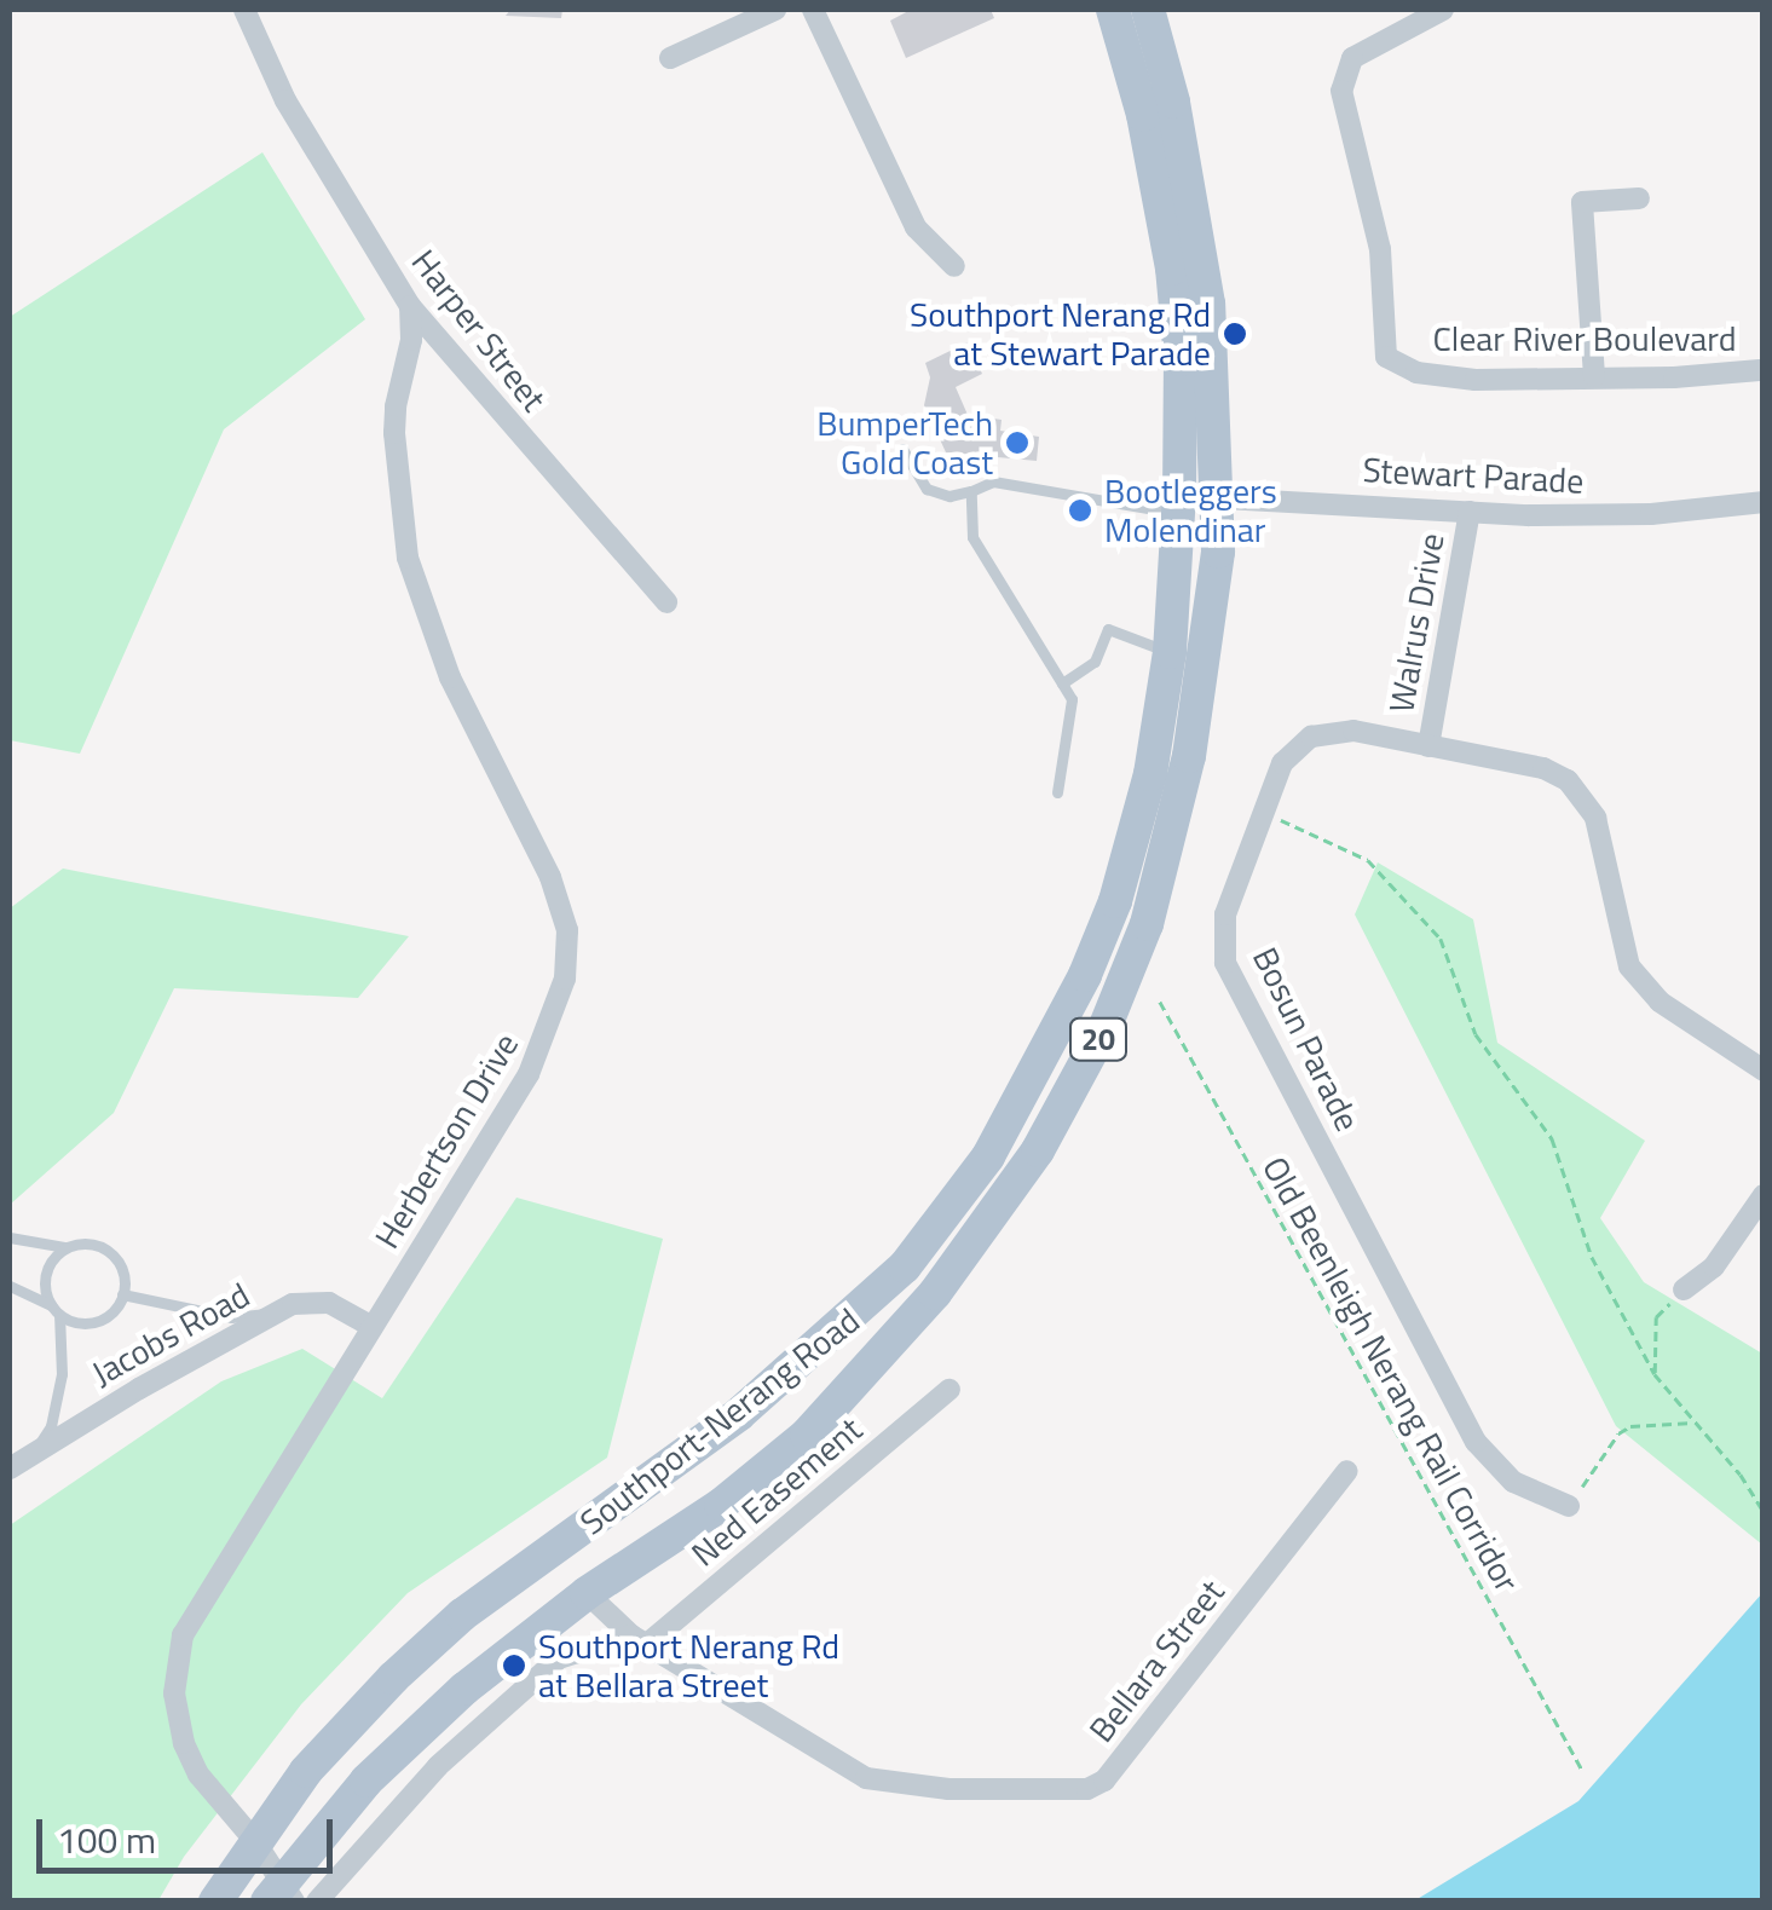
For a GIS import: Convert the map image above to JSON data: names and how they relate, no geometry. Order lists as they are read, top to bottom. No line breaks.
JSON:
{"streets":{"main road":["20","Southport-Nerang Road"],"street":["Harper Street","Clear River Boulevard","Stewart Parade","Walrus Drive","Bosun Parade","Herbertson Drive","Jacobs Road","Ned Easement","Bellara Street"],"path":["Old Beenleigh Nerang Rail Corridor"]},"crossings":[["Harper Street","Herbertson Drive"],["Stewart Parade","Walrus Drive"],["Stewart Parade","Southport-Nerang Road"],["Walrus Drive","Bosun Parade"],["Herbertson Drive","Jacobs Road"],["Herbertson Drive","Southport-Nerang Road"],["Southport-Nerang Road","Bellara Street"],["Ned Easement","Bellara Street"]],"places":["Southport Nerang Rd at Stewart Parade","BumperTech Gold Coast","Bootleggers Molendinar","Southport Nerang Rd at Bellara Street"],"scale_bar":"100 m"}
